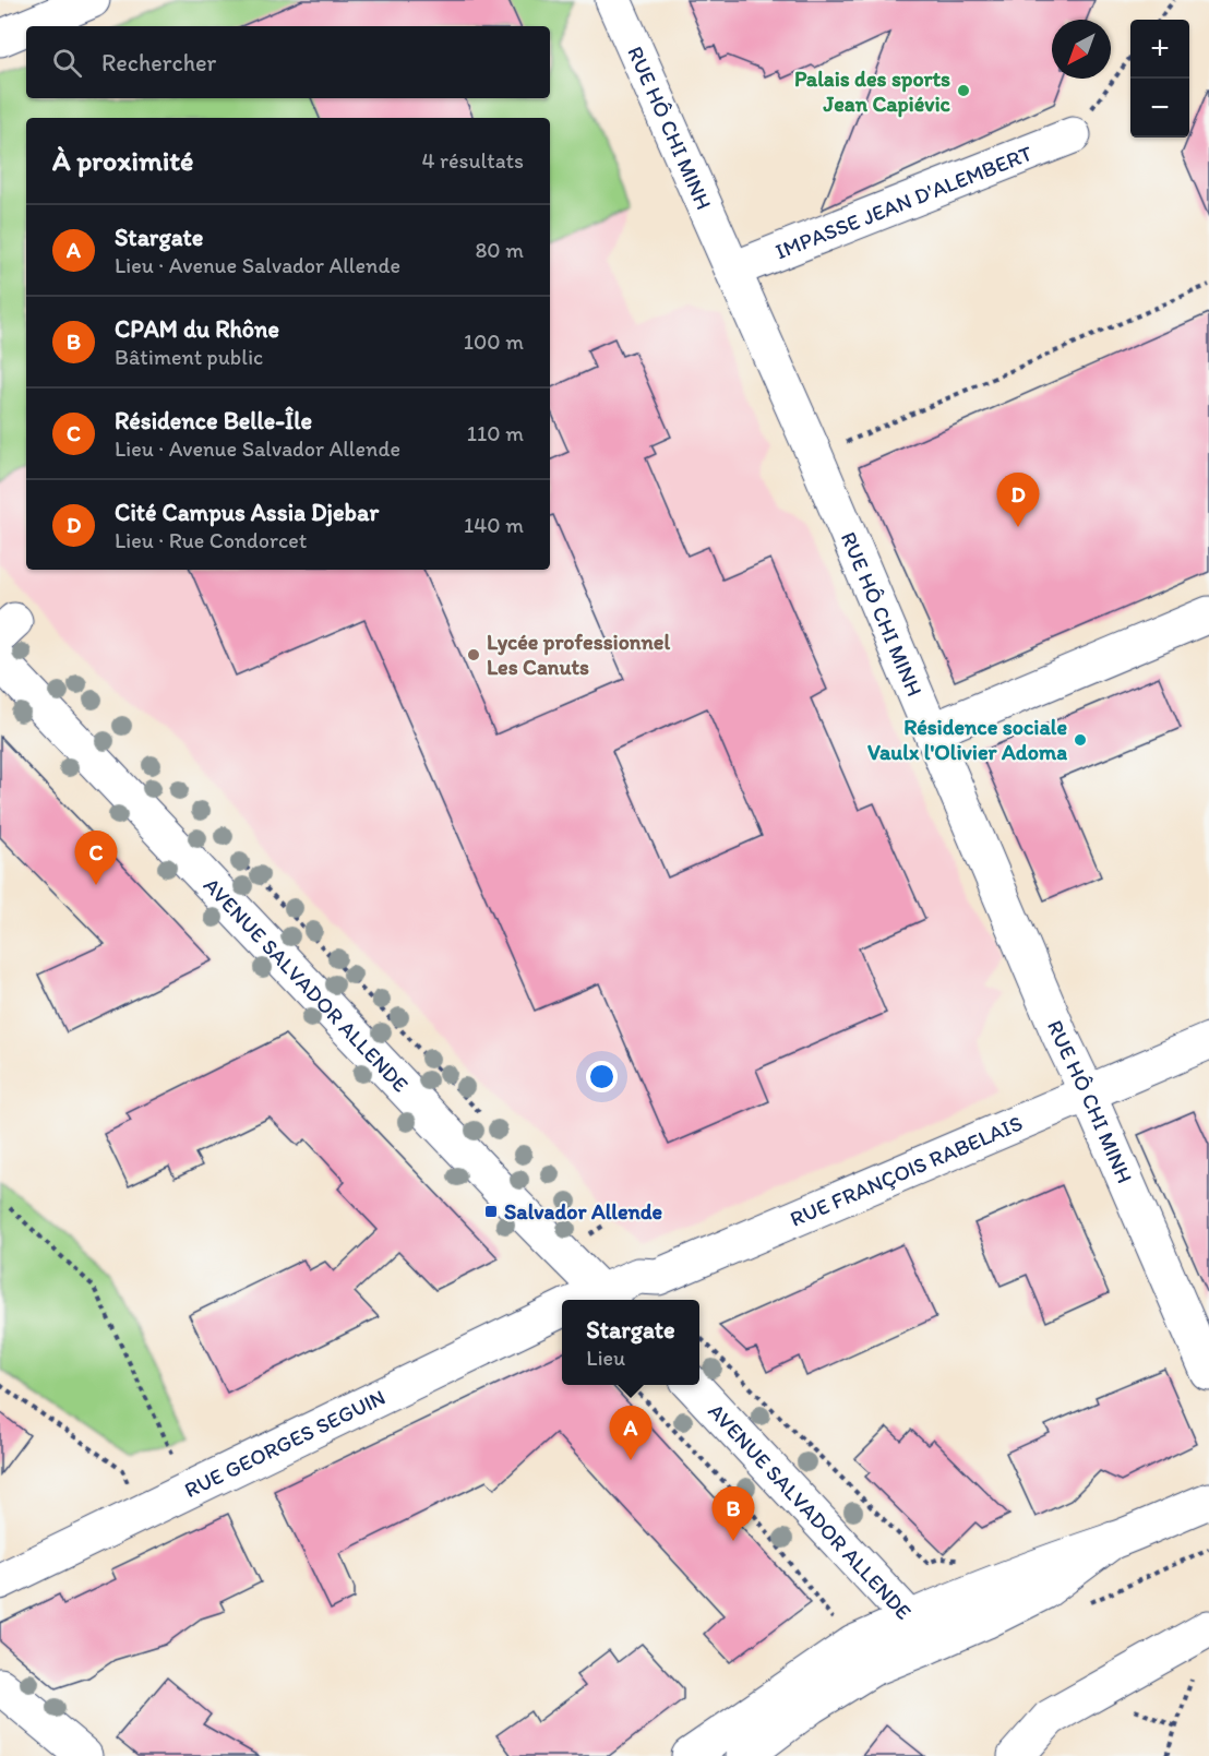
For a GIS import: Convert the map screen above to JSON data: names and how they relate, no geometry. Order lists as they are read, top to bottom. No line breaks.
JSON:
{"streets":{"street":["RUE HÔ CHI MINH","IMPASSE JEAN D'ALEMBERT","AVENUE SALVADOR ALLENDE","RUE FRANÇOIS RABELAIS","RUE GEORGES SEGUIN"]},"crossings":[["RUE HÔ CHI MINH","IMPASSE JEAN D'ALEMBERT"],["RUE HÔ CHI MINH","RUE FRANÇOIS RABELAIS"]],"places":{"other":["Palais des sports Jean Capiévic","Lycée professionnel Les Canuts","Résidence sociale Vaulx l'Olivier Adoma"],"transit":["Salvador Allende"]},"north":"bottom left","page":{"map_buttons":["+","−"],"search":"Rechercher","heading":["À proximité","4 résultats"],"list":[{"mark":"A","name":"Stargate","note":"Lieu · Avenue Salvador Allende","value":"80 m"},{"mark":"B","name":"CPAM du Rhône","note":"Bâtiment public","value":"100 m"},{"mark":"C","name":"Résidence Belle-Île","note":"Lieu · Avenue Salvador Allende","value":"110 m"},{"mark":"D","name":"Cité Campus Assia Djebar","note":"Lieu · Rue Condorcet","value":"140 m"}],"pins":["D","C","A","B"],"popup":["Stargate","Lieu"]}}
